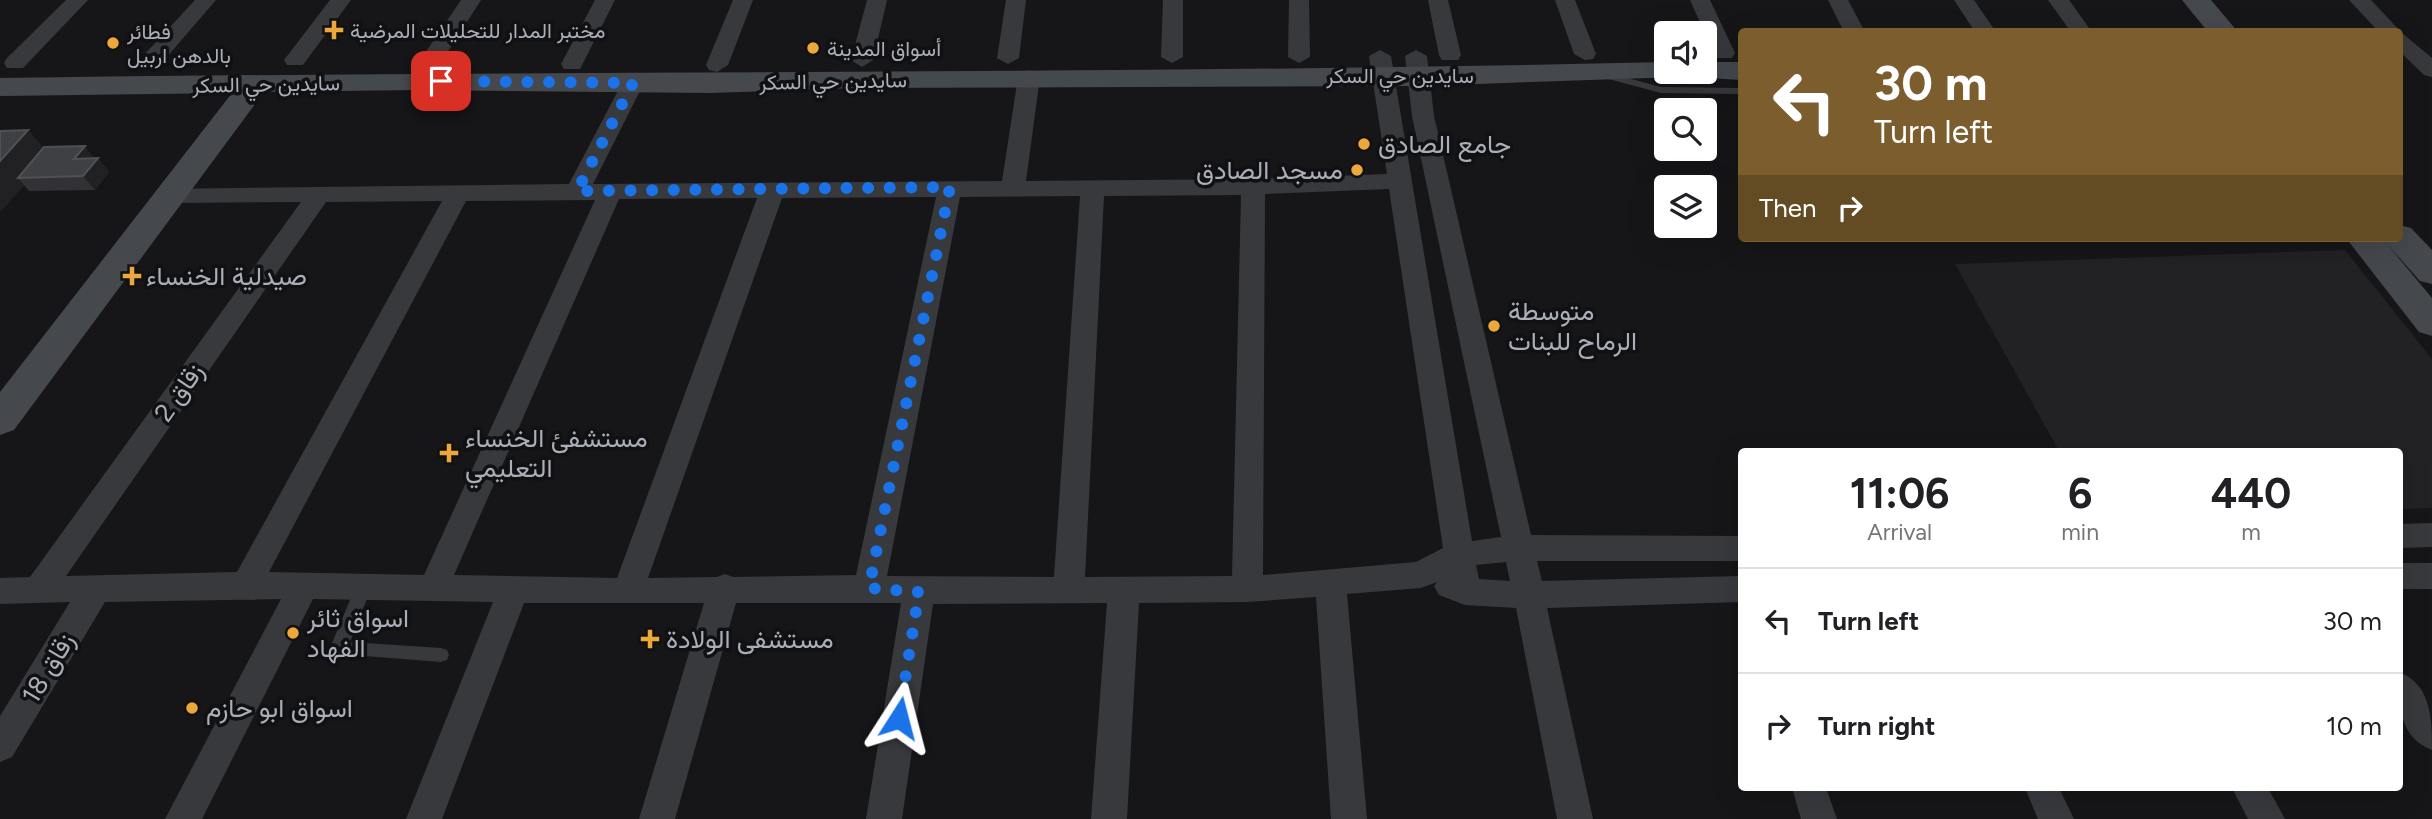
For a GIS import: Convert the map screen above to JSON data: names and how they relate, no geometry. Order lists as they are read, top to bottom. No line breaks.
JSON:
{"streets":{"street":["سايدين حي السكر","زقاق 2","زقاق 18"]},"places":{"health":["مختبر المدار للتحليلات المرضية","صيدلية الخنساء","مستشفئ الخنساء التعليمي","مستشفى الولادة"],"other":["فطائر بالدهن اربيل","أسواق المدينة","جامع الصادق","مسجد الصادق","متوسطة الرماح للبنات","اسواق ثائر الفهاد","اسواق ابو حازم"]},"page":{"turn":["30 m","Turn left"],"then":"Then","eta":["11:06","Arrival","6","min","440","m"],"list":[{"name":"Turn left","value":"30 m"},{"name":"Turn right","value":"10 m"}]}}
